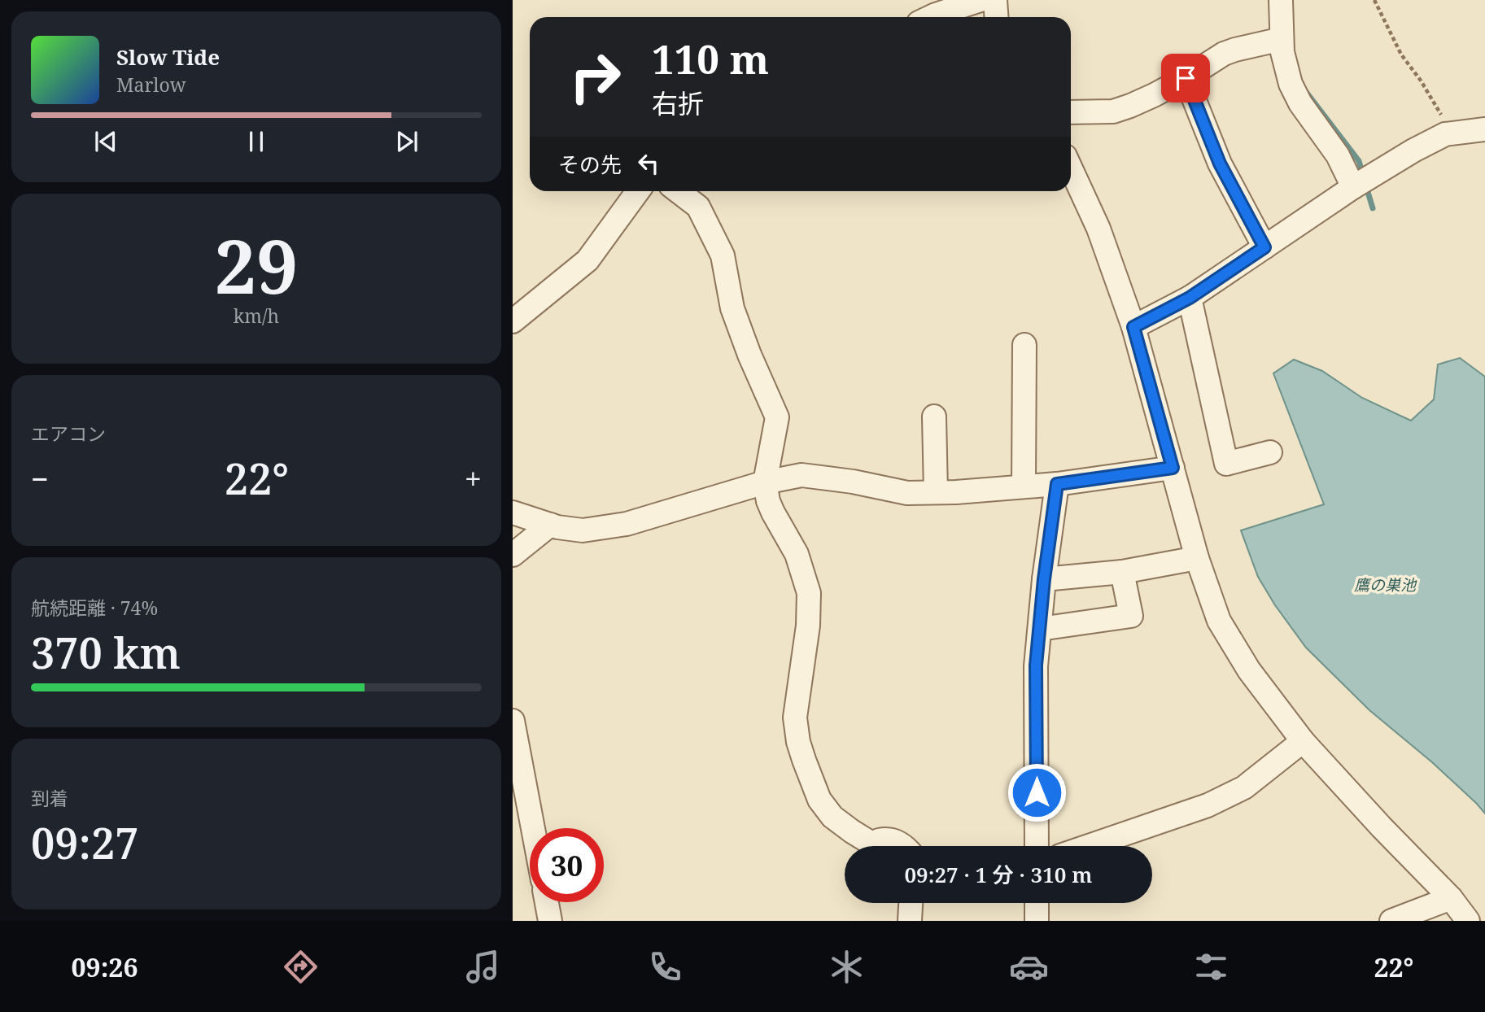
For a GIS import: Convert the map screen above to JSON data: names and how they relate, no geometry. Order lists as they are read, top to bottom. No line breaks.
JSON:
{"water":["鷹の巣池"],"page":{"turn":["110 m","右折"],"song":["Slow Tide","Marlow"],"then":"その先","tile":[["29","km/h"],"エアコン",["航続距離 · 74%","370 km"],["到着","09:27"]],"heat":["−","22°","+"],"limit":"30","trip":"09:27 · 1 分 · 310 m","tabs":["09:26","22°"]}}
